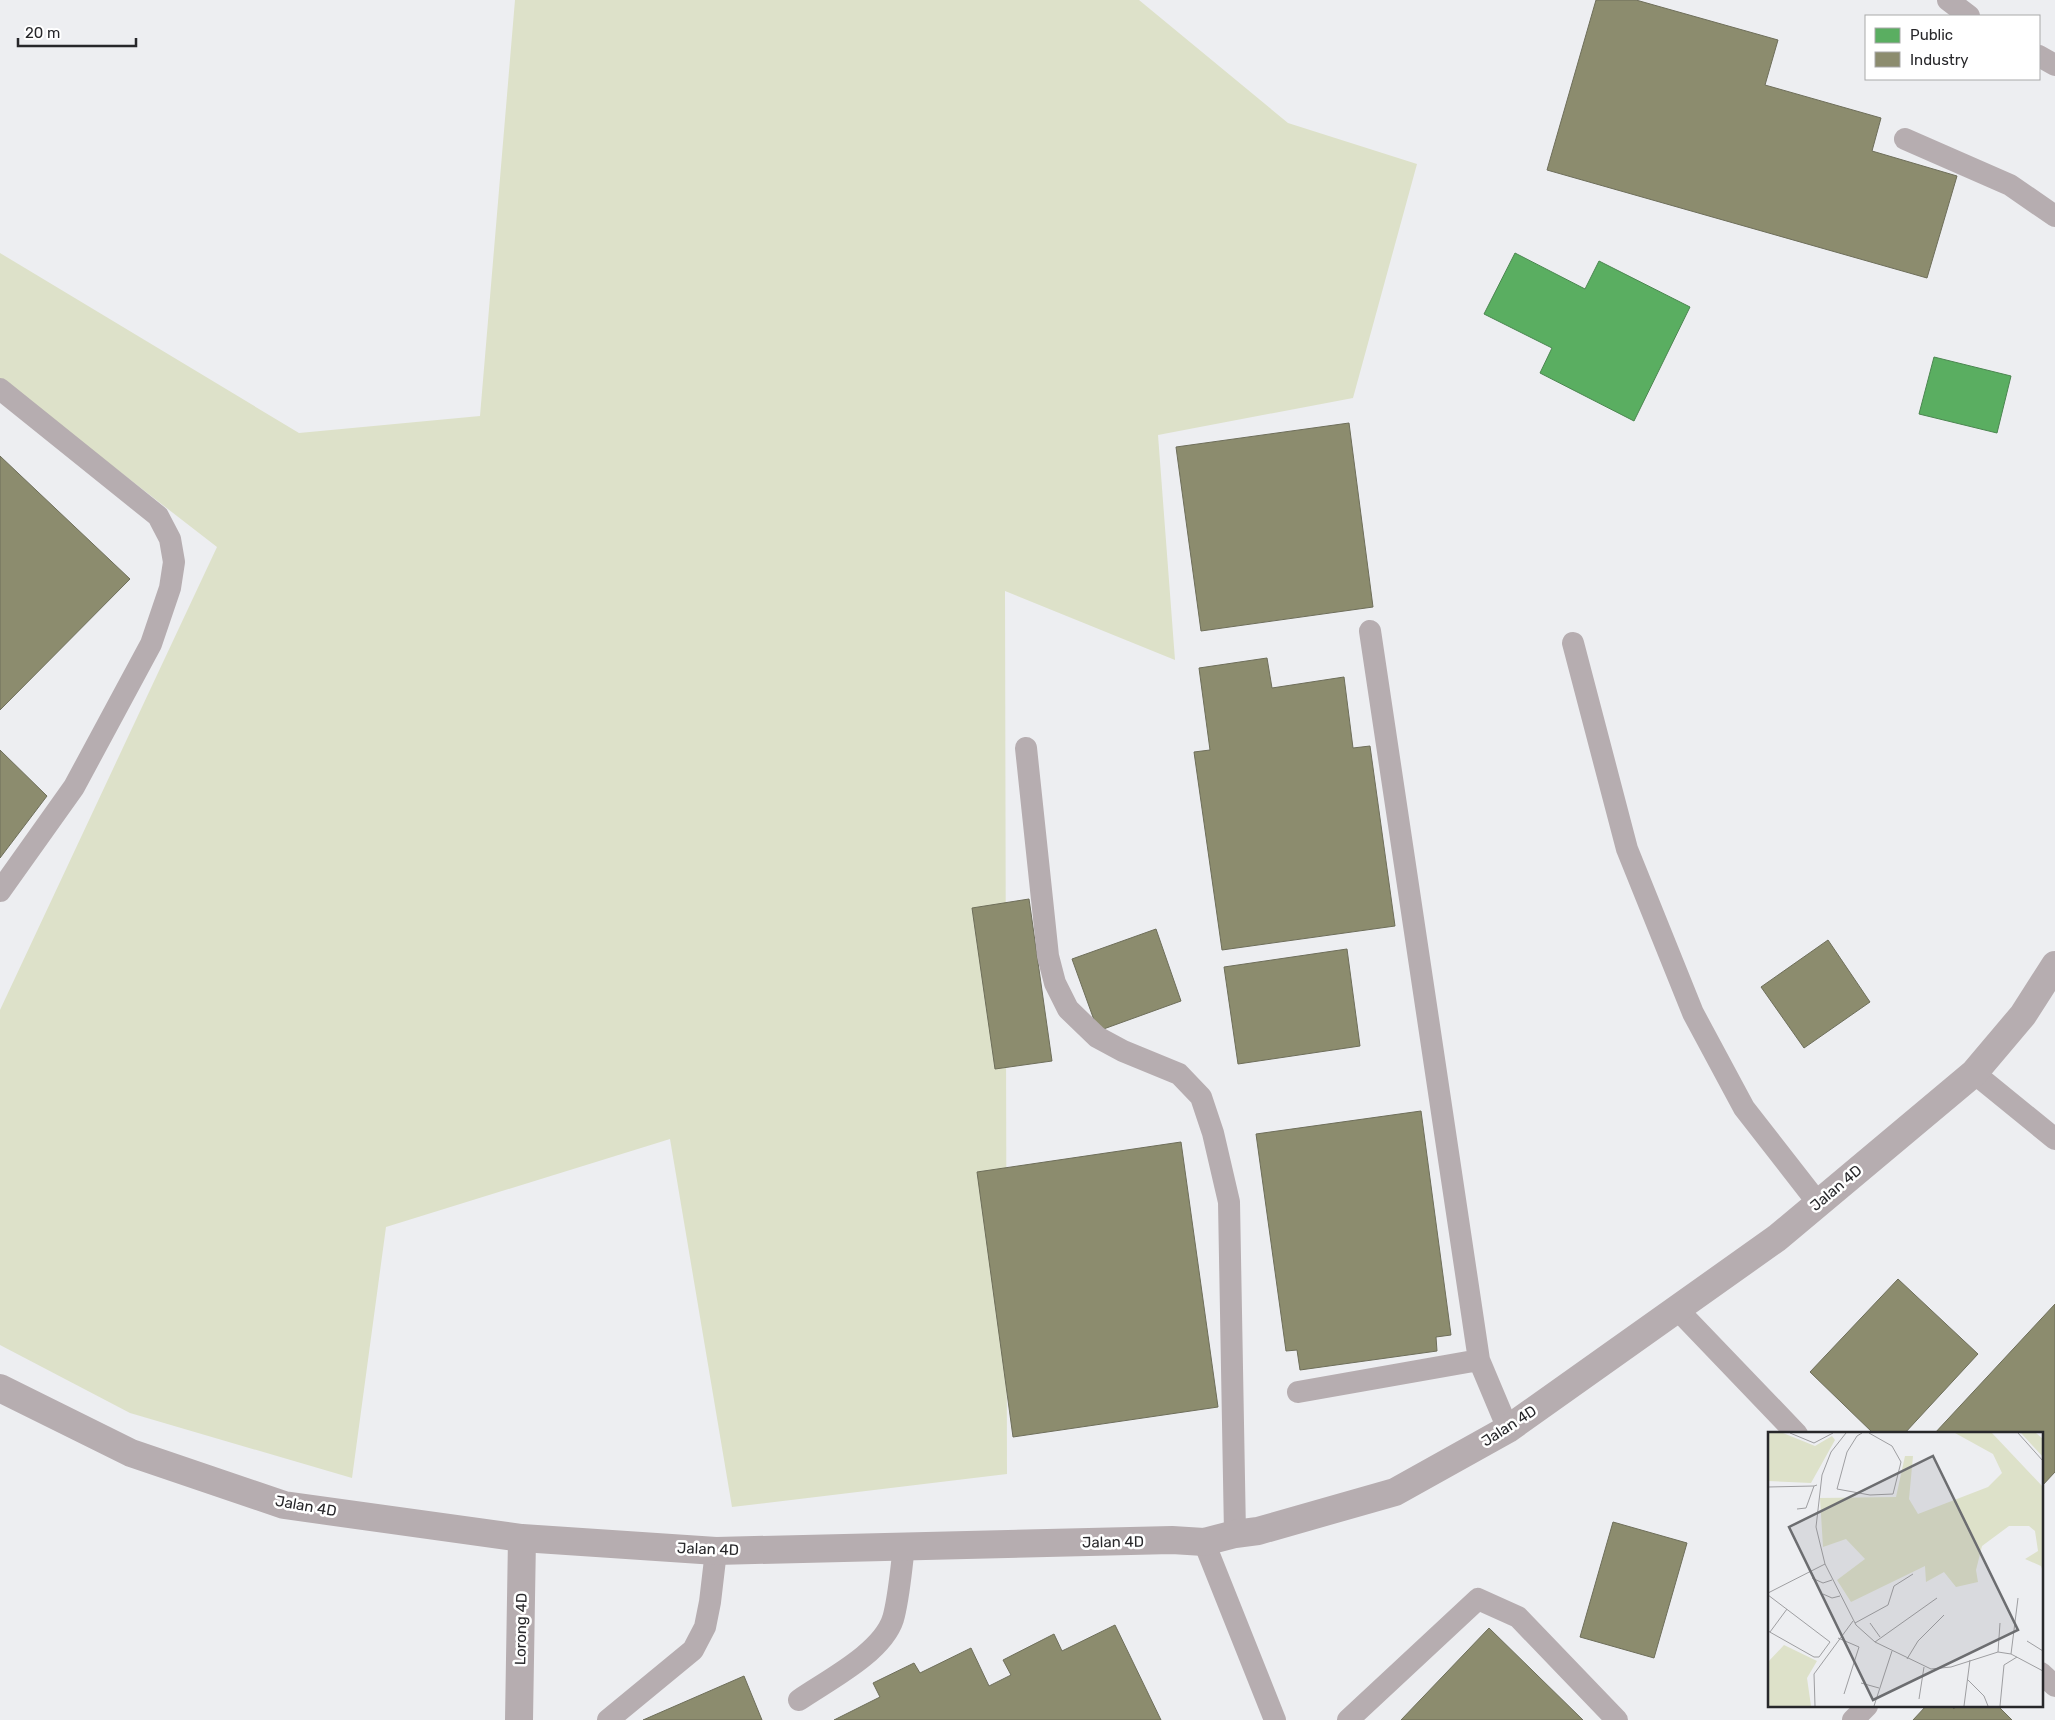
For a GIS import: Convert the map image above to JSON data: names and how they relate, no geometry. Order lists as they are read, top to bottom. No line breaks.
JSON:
{"streets":{"street":["Jalan 4D","Lorong 4D"]},"crossings":[["Jalan 4D","Lorong 4D"]],"legend":["Public","Industry"],"scale_bar":"20 m"}
